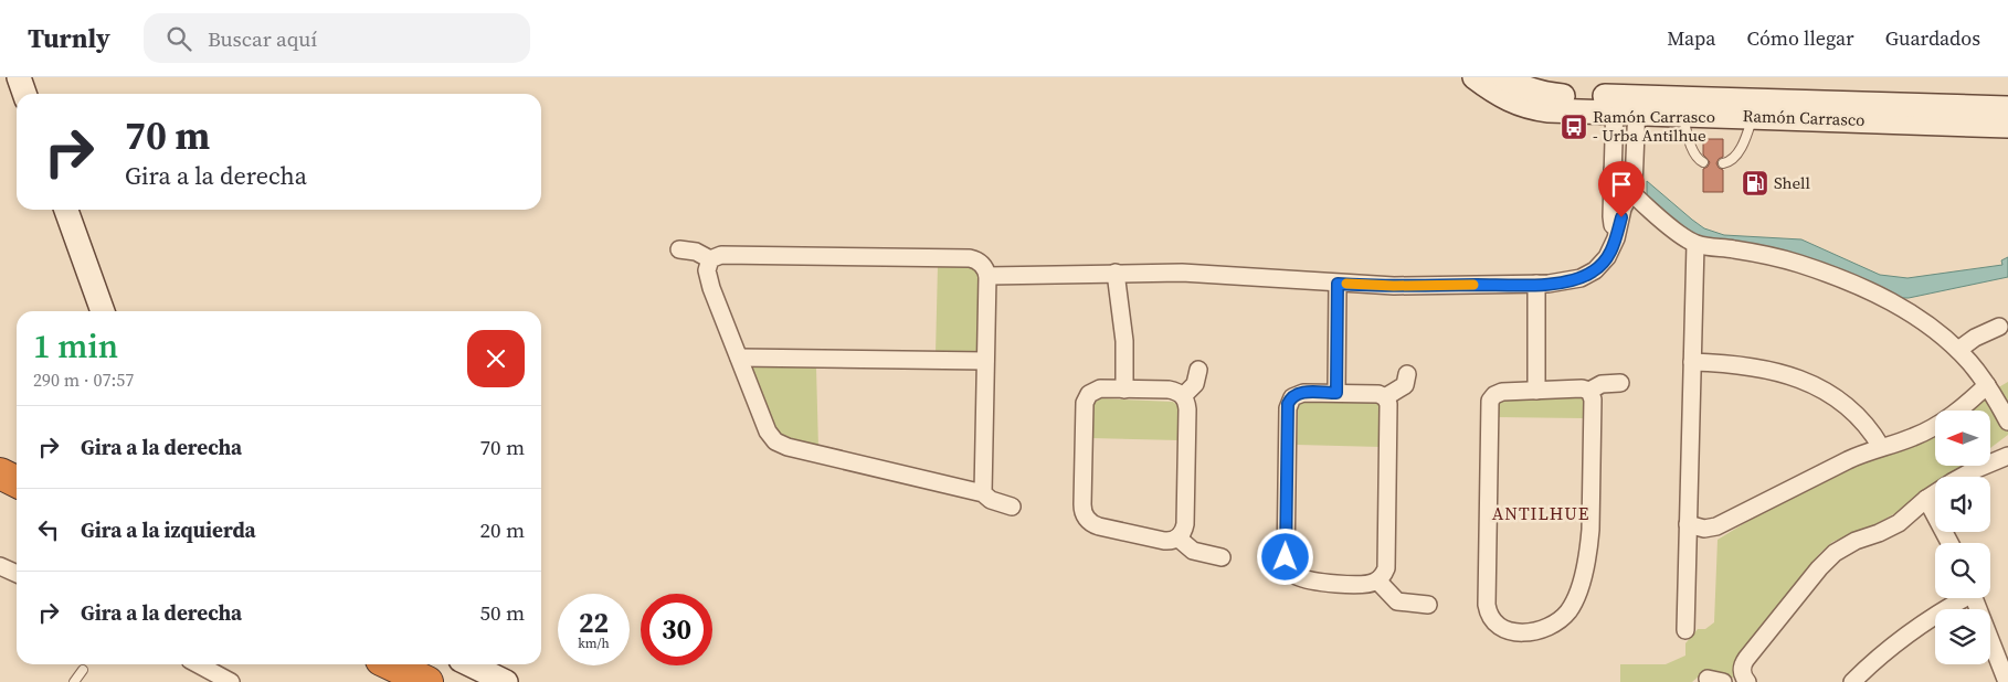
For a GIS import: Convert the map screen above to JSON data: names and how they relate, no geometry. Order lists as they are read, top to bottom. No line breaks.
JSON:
{"streets":{"main road":["Ramón Carrasco"]},"districts":["ANTILHUE"],"places":{"bus stop":["Ramón Carrasco - Urba Antilhue"],"fuel station":["Shell"]},"north":"left","page":{"header":"Turnly","search":"Buscar aquí","nav":["Mapa","Cómo llegar","Guardados"],"turn":["70 m","Gira a la derecha"],"heading":["1 min","290 m · 07:57"],"list":[{"name":"Gira a la derecha","value":"70 m"},{"name":"Gira a la izquierda","value":"20 m"},{"name":"Gira a la derecha","value":"50 m"}],"speed":"22 km/h","limit":"30"}}
